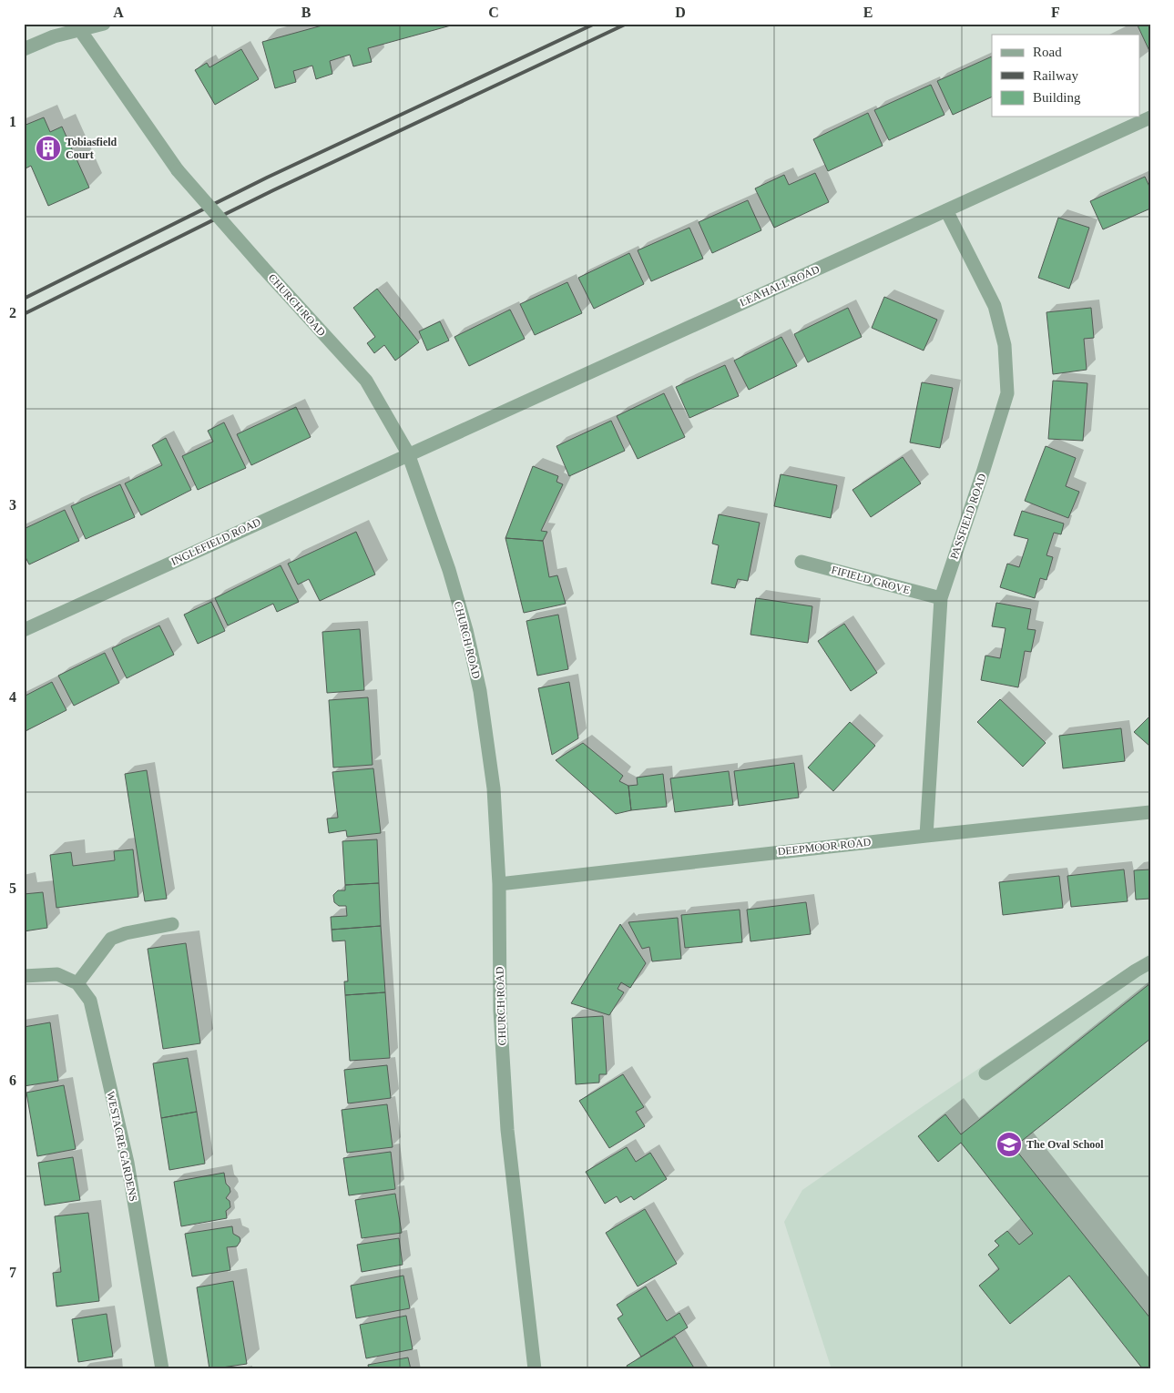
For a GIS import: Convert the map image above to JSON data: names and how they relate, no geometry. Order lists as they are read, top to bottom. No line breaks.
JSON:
{"streets":{"street":["LEA HALL ROAD","CHURCH ROAD","PASSFIELD ROAD","INGLEFIELD ROAD","FIFIELD GROVE","DEEPMOOR ROAD","WESTACRE GARDENS"]},"crossings":[["LEA HALL ROAD","CHURCH ROAD"],["LEA HALL ROAD","PASSFIELD ROAD"],["LEA HALL ROAD","INGLEFIELD ROAD"],["CHURCH ROAD","INGLEFIELD ROAD"],["CHURCH ROAD","DEEPMOOR ROAD"],["PASSFIELD ROAD","FIFIELD GROVE"],["PASSFIELD ROAD","DEEPMOOR ROAD"]],"places":{"building":["Tobiasfield Court"],"school or university":["The Oval School"]},"legend":["Road","Railway","Building"],"grid":{"columns":["A","B","C","D","E","F"],"rows":["1","2","3","4","5","6","7"]}}
